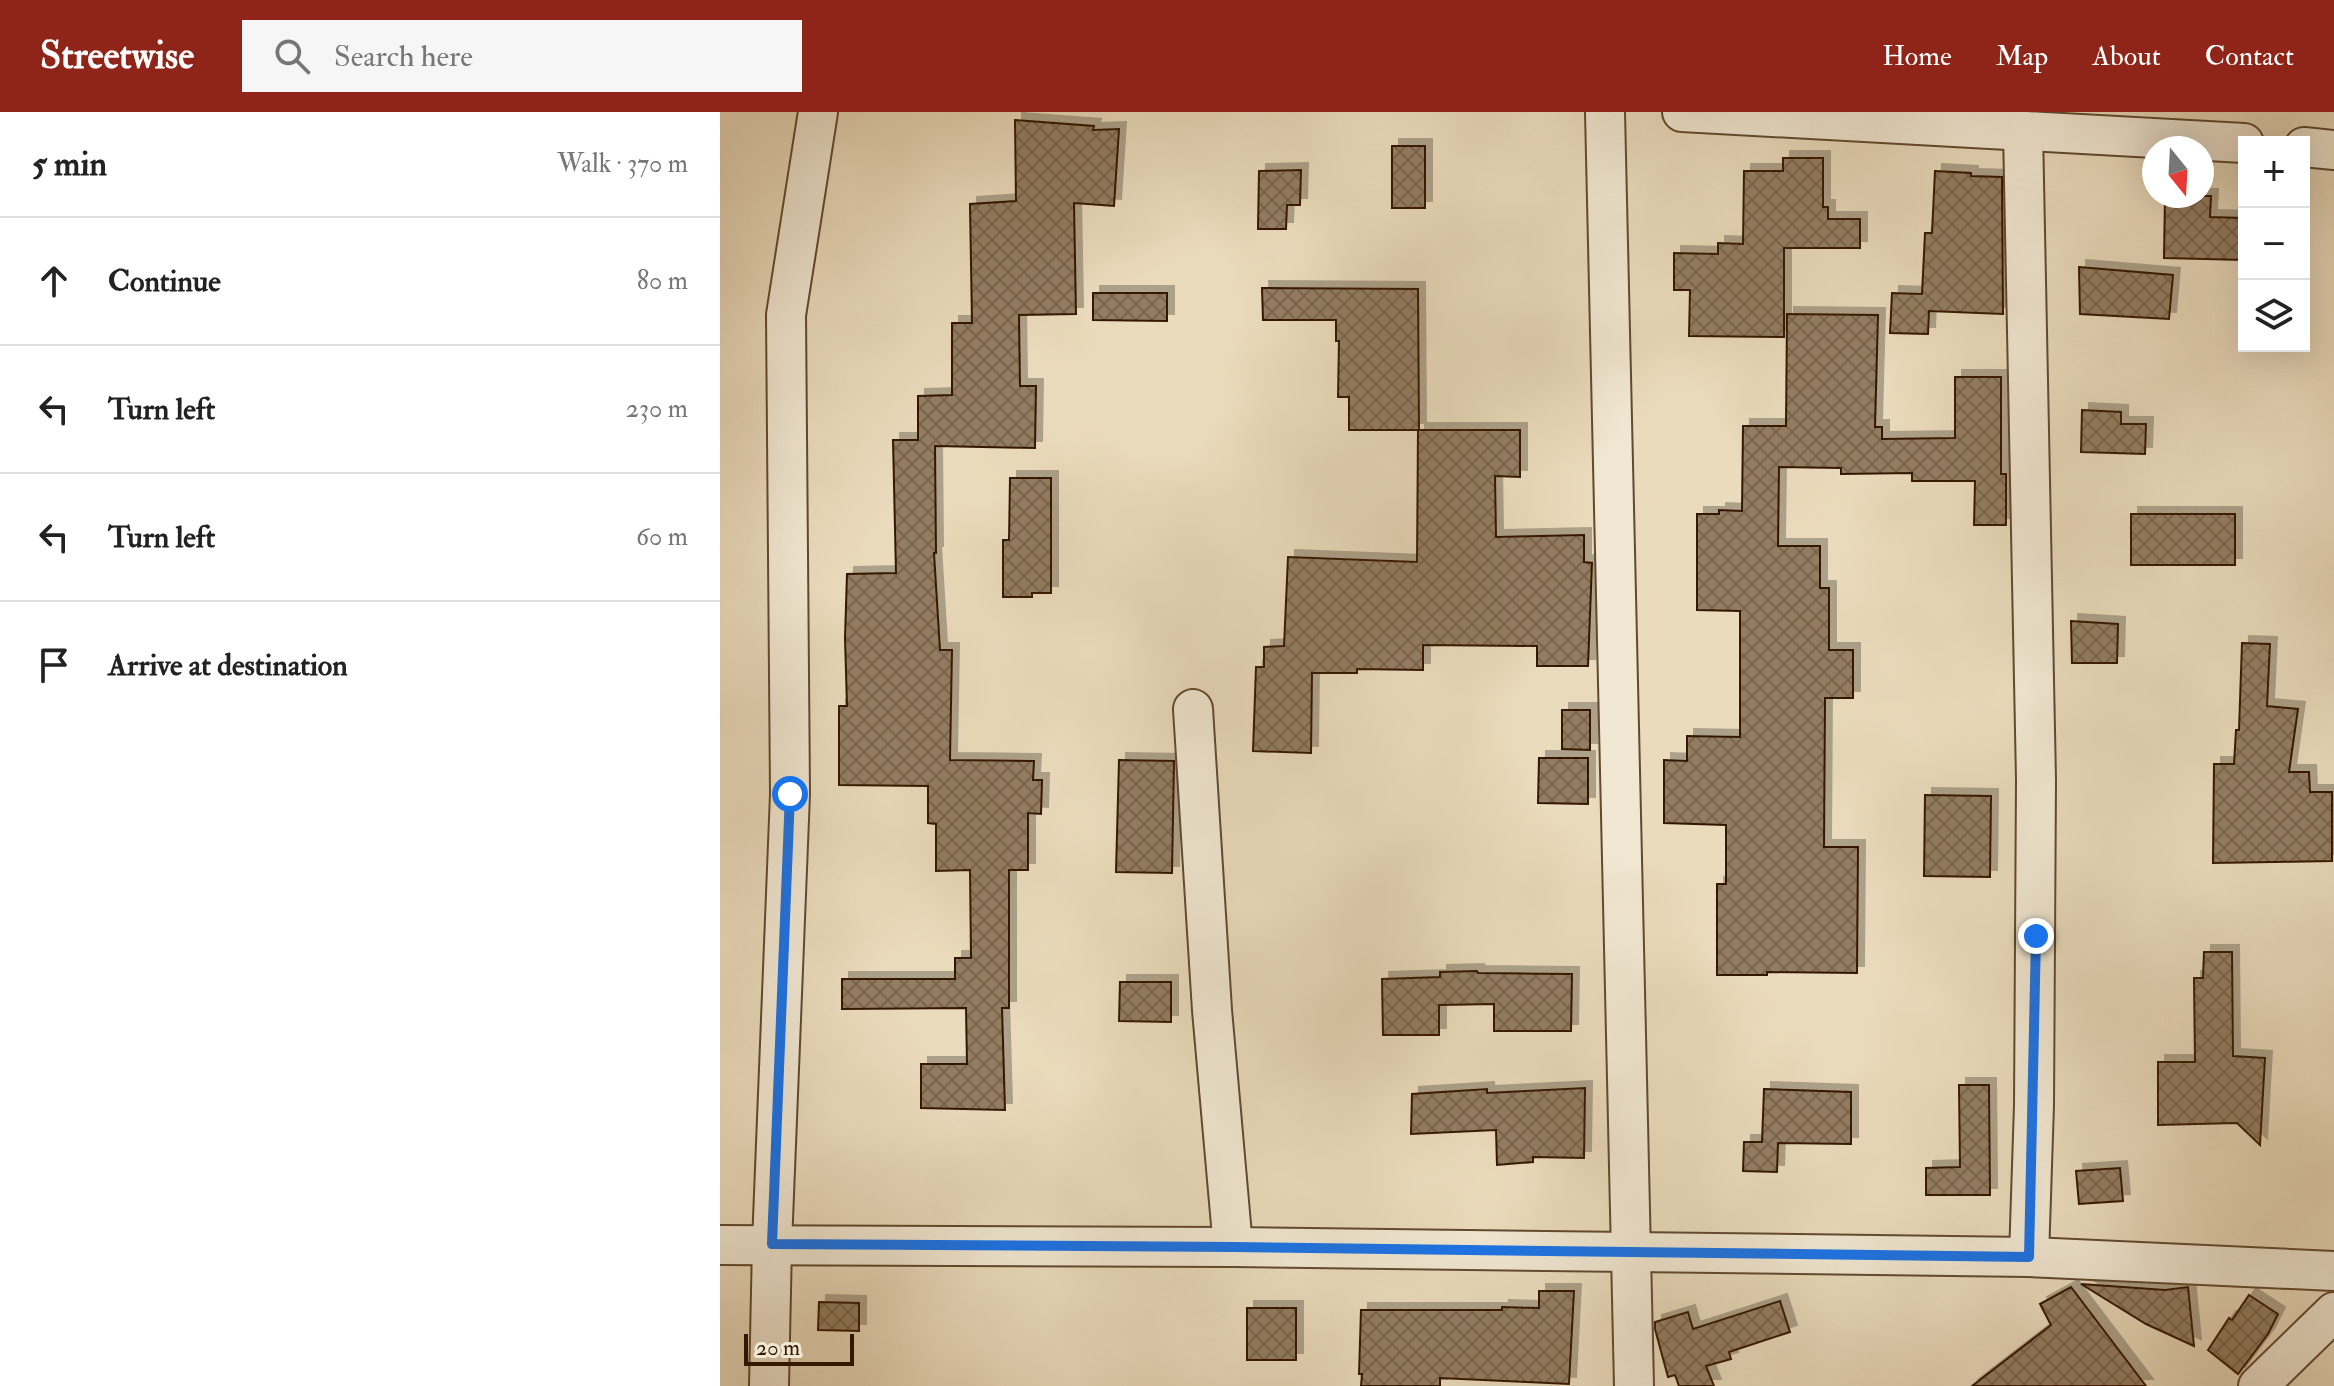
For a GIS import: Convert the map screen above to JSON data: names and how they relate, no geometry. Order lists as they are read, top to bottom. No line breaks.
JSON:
{"scale_bar":"20 m","north":"bottom","page":{"header":"Streetwise","search":"Search here","nav":["Home","Map","About","Contact"],"heading":["5 min","Walk · 370 m"],"map_buttons":["+","−"],"list":[["Continue","80 m"],["Turn left","230 m"],["Turn left","60 m"],"Arrive at destination"],"scale":"20 m"}}
